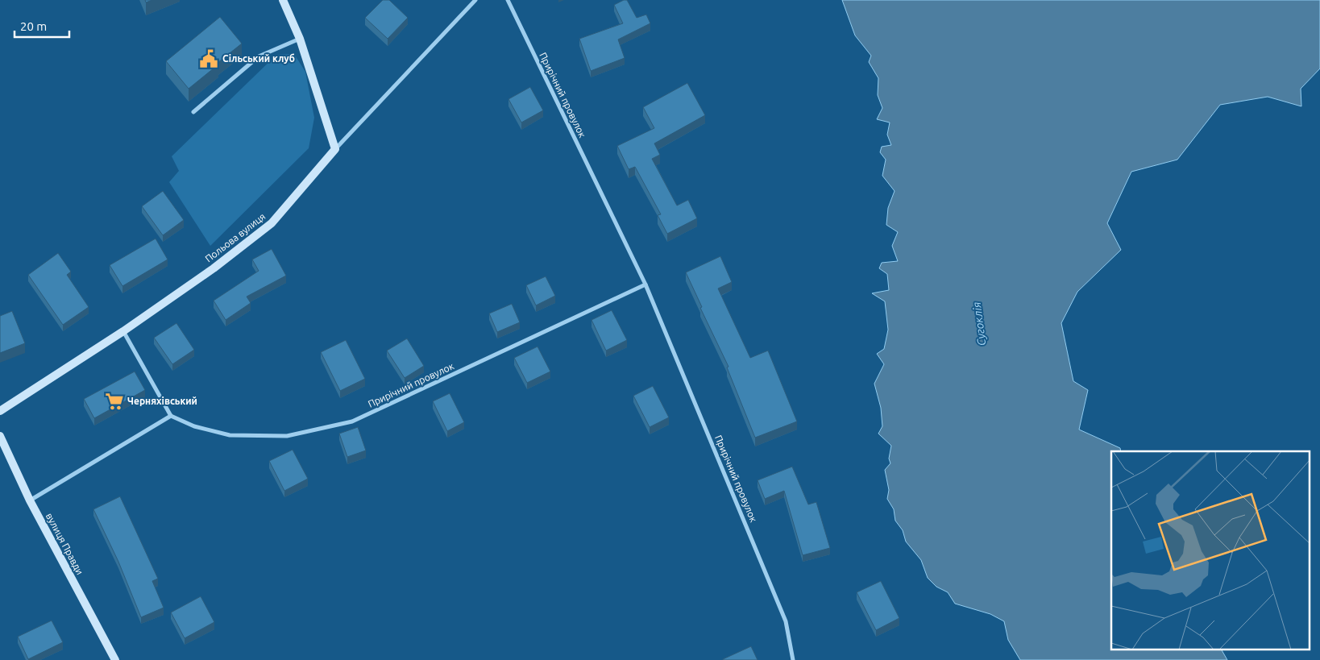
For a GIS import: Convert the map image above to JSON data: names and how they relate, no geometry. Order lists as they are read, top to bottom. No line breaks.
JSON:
{"streets":{"street":["Прирічний провулок","Польова вулиця","вулиця Правди"]},"water":["Сугоклія"],"places":{"public building":["Сільський клуб"],"supermarket":["Черняхівський"]},"scale_bar":"20 m"}
